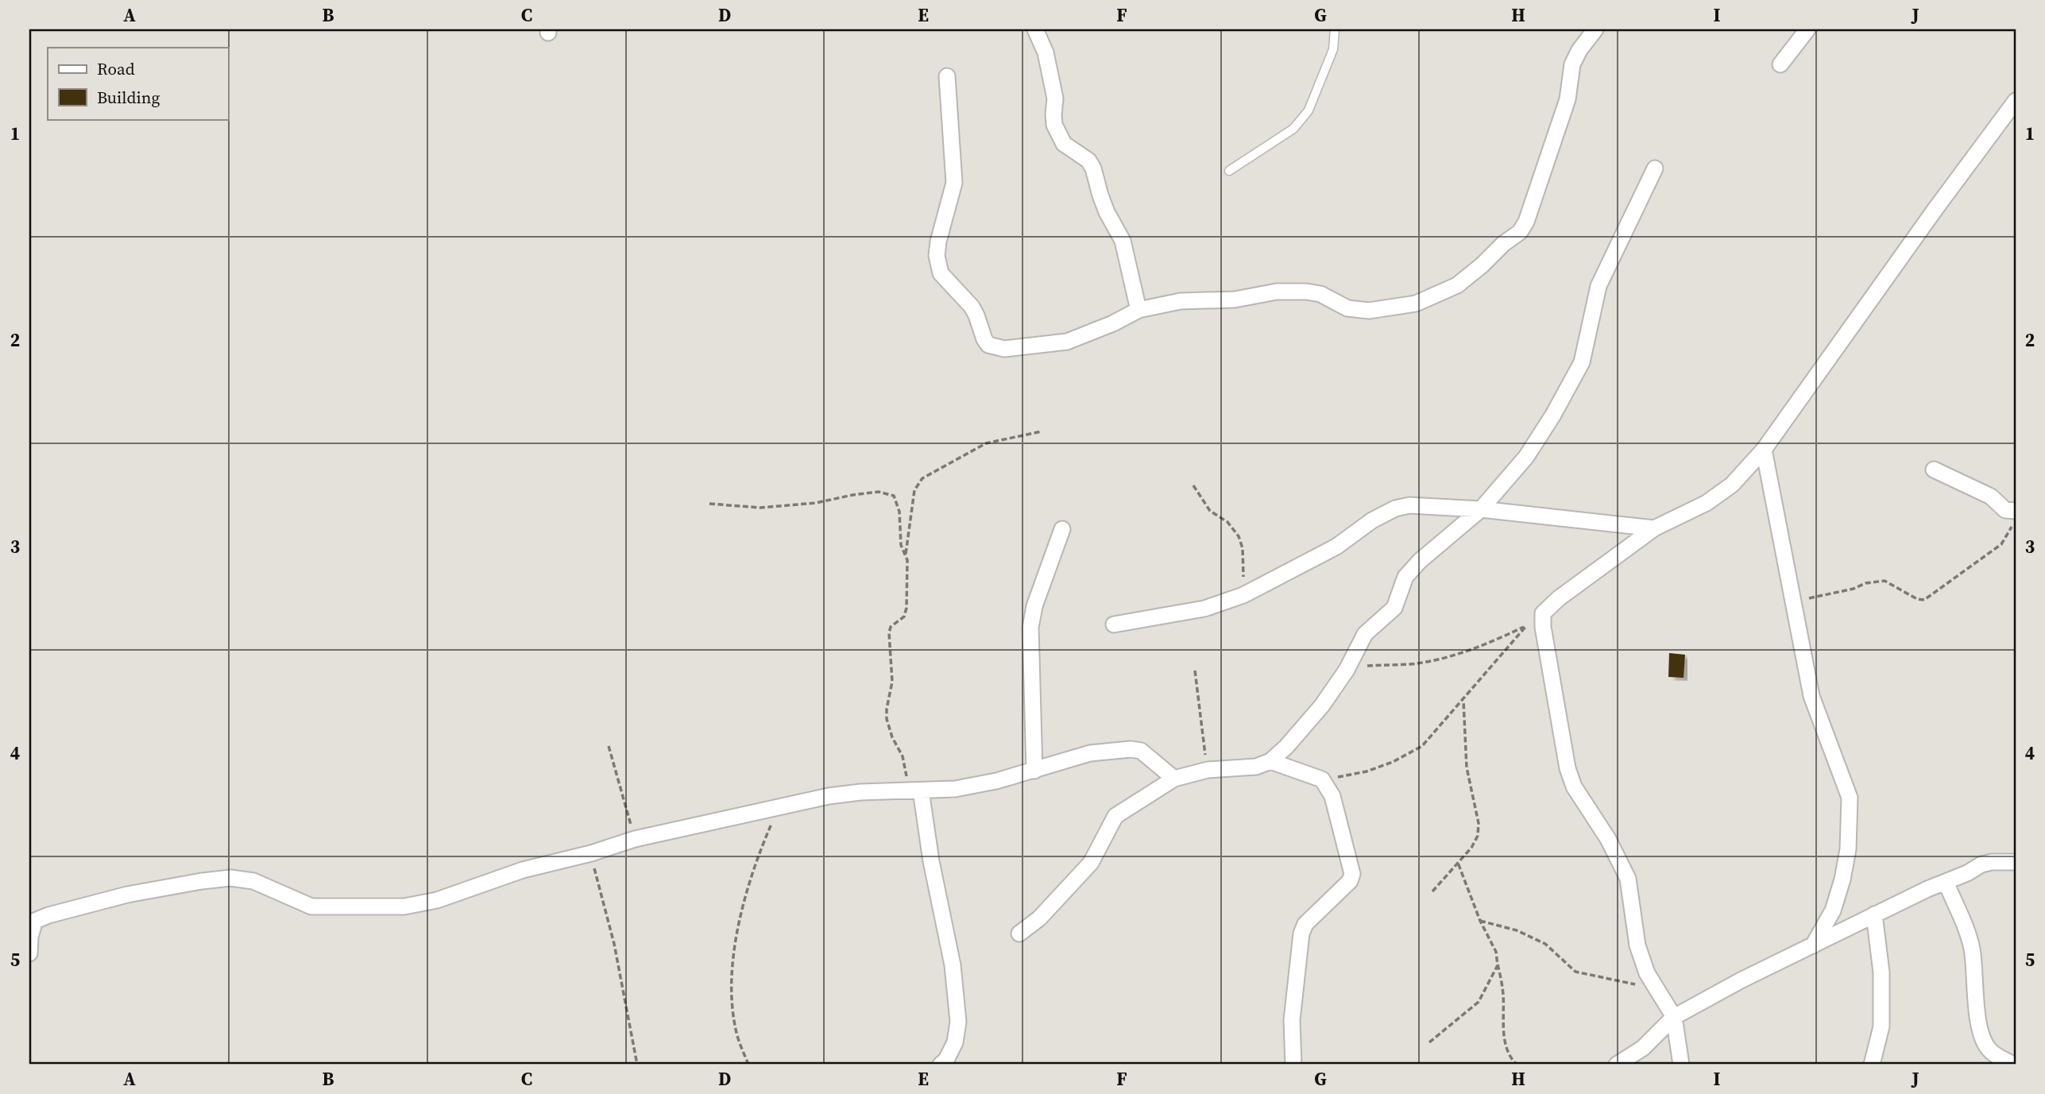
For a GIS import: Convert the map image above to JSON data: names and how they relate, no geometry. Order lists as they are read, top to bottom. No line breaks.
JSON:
{"legend":["Road","Building"],"grid":{"columns":["A","B","C","D","E","F","G","H","I","J"],"rows":["1","2","3","4","5"]}}
